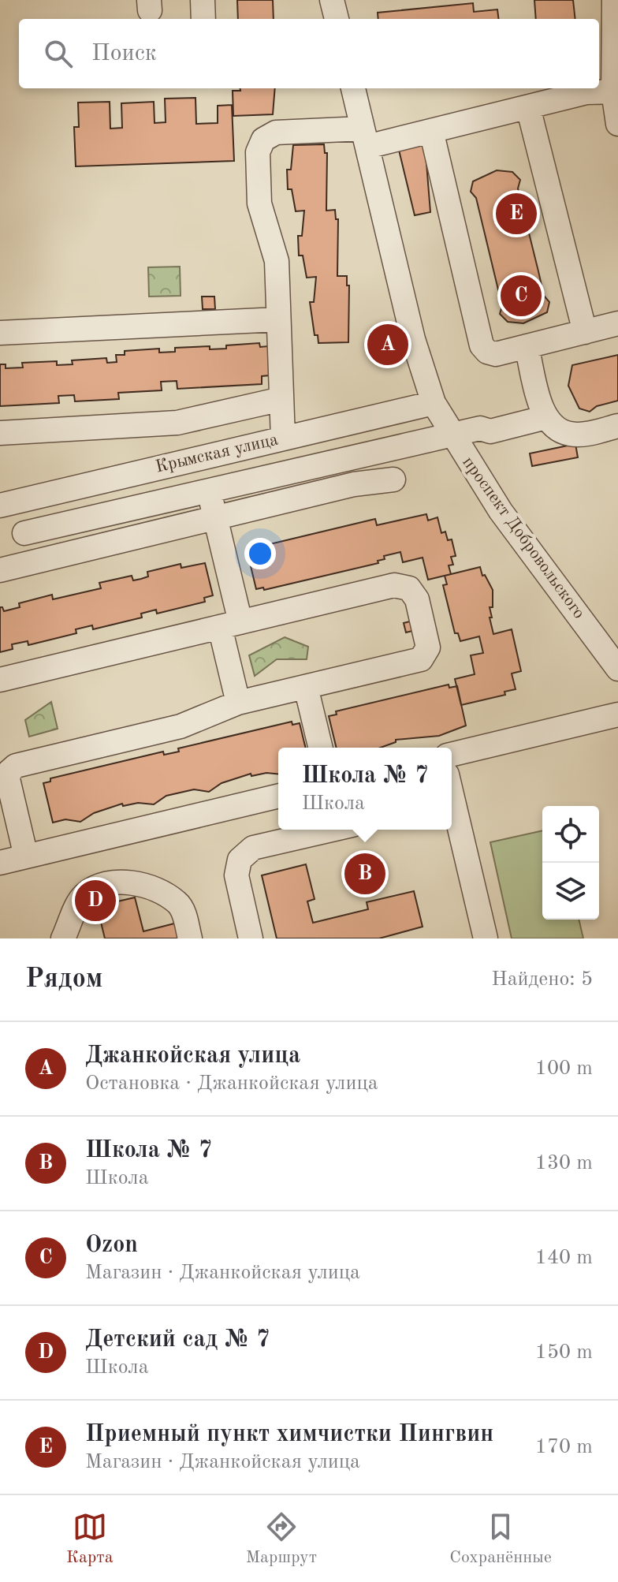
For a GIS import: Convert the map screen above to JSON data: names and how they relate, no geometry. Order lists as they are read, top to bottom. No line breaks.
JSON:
{"streets":{"street":["Крымская улица","проспект Добровольского"]},"crossings":[["Крымская улица","проспект Добровольского"]],"page":{"search":"Поиск","pins":["E","C","A","B","D"],"popup":["Школа № 7","Школа"],"heading":["Рядом","Найдено: 5"],"list":[{"mark":"A","name":"Джанкойская улица","note":"Остановка · Джанкойская улица","value":"100 m"},{"mark":"B","name":"Школа № 7","note":"Школа","value":"130 m"},{"mark":"C","name":"Ozon","note":"Магазин · Джанкойская улица","value":"140 m"},{"mark":"D","name":"Детский сад № 7","note":"Школа","value":"150 m"},{"mark":"E","name":"Приемный пункт химчистки Пингвин","note":"Магазин · Джанкойская улица","value":"170 m"}],"nav":["Карта","Маршрут","Сохранённые"]}}
